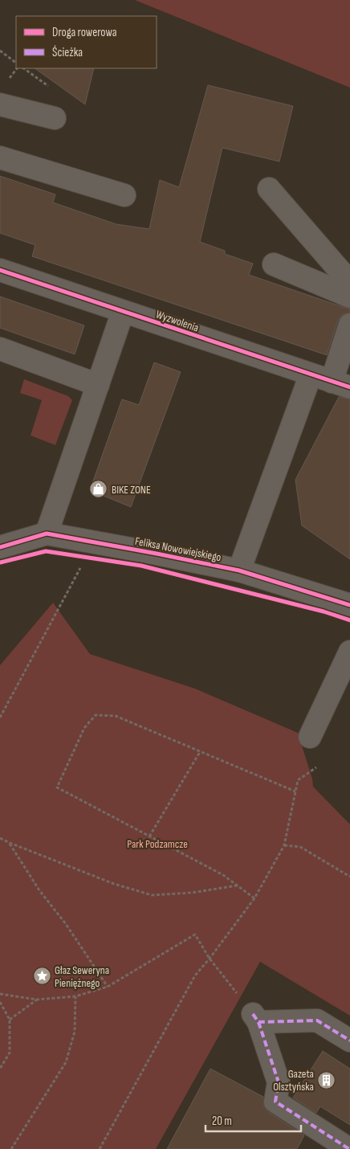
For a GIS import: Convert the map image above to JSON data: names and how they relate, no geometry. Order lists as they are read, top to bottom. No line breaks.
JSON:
{"streets":{"street":["Wyzwolenia","Feliksa Nowowiejskiego"]},"parks":["Park Podzamcze"],"places":{"shop":["BIKE ZONE"],"place":["Głaz Seweryna Pieniężnego"],"building":["Gazeta Olsztyńska"]},"legend":["Droga rowerowa","Ścieżka"],"scale_bar":"20 m"}
